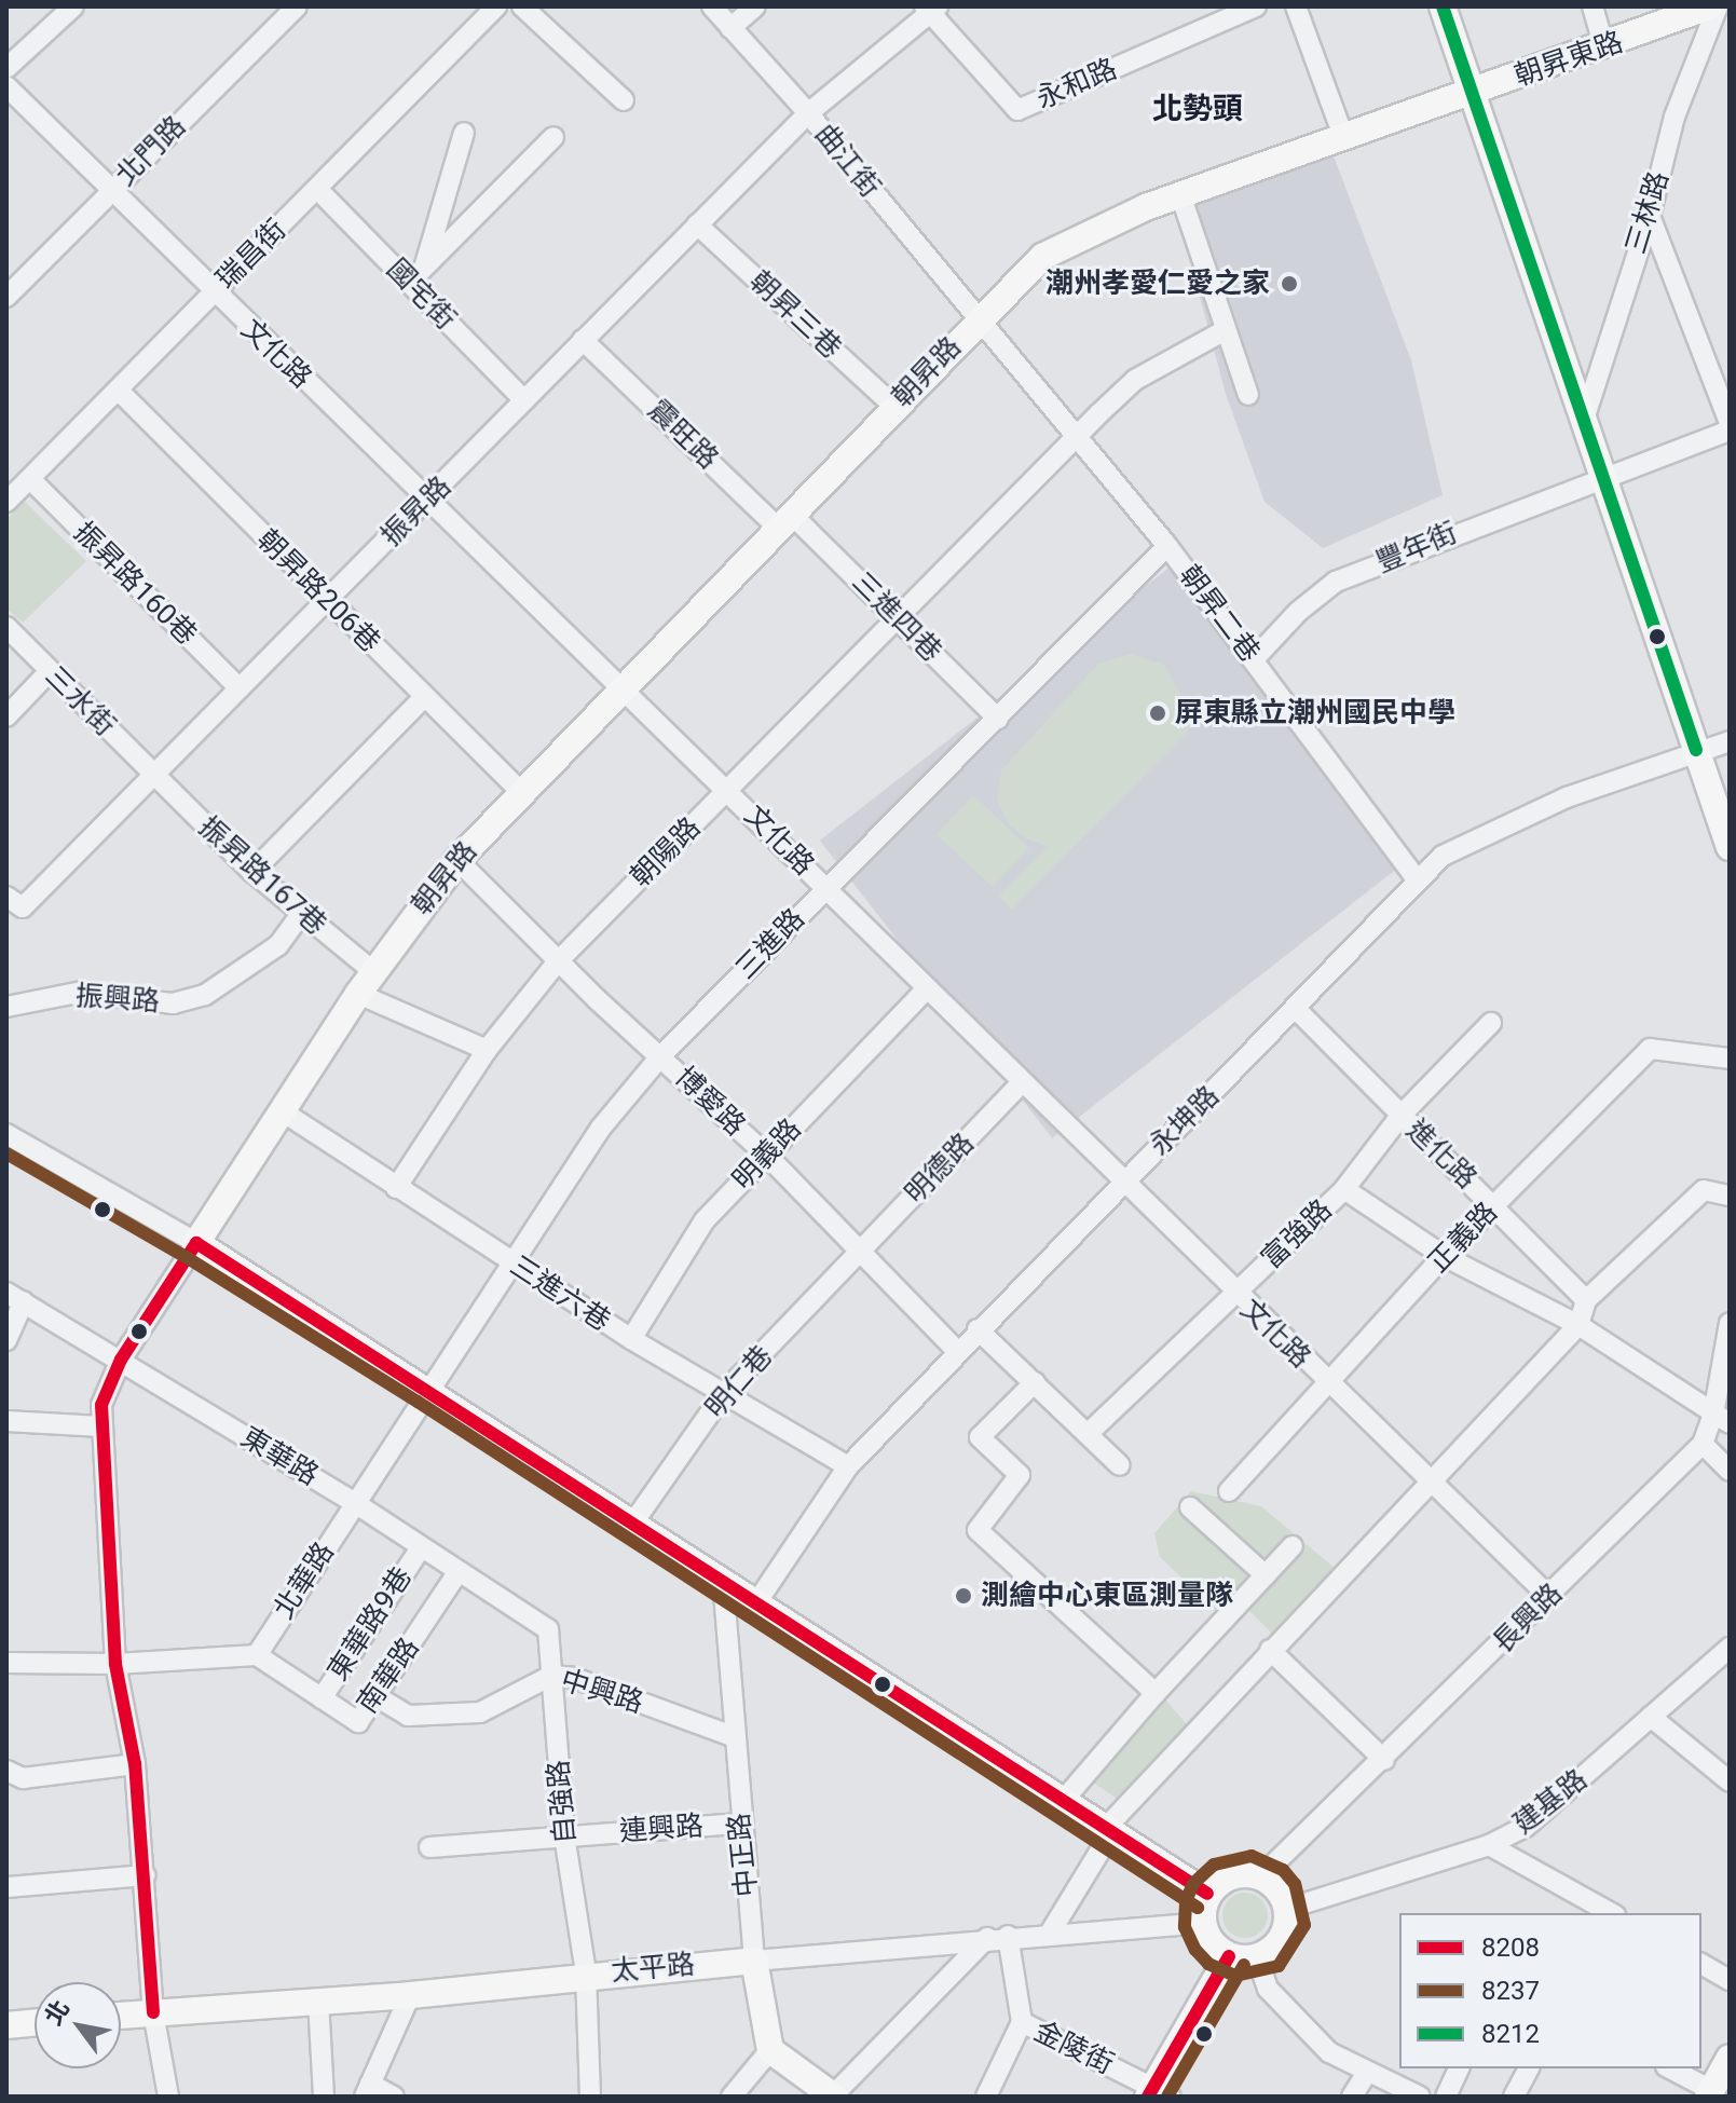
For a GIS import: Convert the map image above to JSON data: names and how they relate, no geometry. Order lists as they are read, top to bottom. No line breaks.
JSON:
{"streets":{"main road":["朝昇東路","朝昇路","中正路","太平路"],"street":["永和路","北門路","曲江街","三林路","瑞昌街","國宅街","朝昇三巷","文化路","震旺路","振昇路","豐年街","振昇路160巷","朝昇路206巷","朝昇二巷","三進四巷","三水街","朝陽路","振昇路167巷","三進路","振興路","博愛路","永坤路","明義路","進化路","明德路","富強路","正義路","三進六巷","明仁巷","東華路","北華路","長興路","東華路9巷","南華路","中興路","自強路","建基路","連興路","金陵街"]},"crossings":[["朝昇東路","三林路"],["朝昇東路","朝昇路"],["永和路","振昇路"],["北門路","文化路"],["曲江街","朝昇路"],["曲江街","振昇路"],["曲江街","朝昇二巷"],["瑞昌街","國宅街"],["瑞昌街","文化路"],["瑞昌街","振昇路160巷"],["瑞昌街","朝昇路206巷"],["國宅街","振昇路"],["朝昇三巷","朝昇路"],["朝昇三巷","振昇路"],["文化路","朝昇路"],["文化路","振昇路"],["文化路","朝陽路"],["文化路","三進路"],["文化路","永坤路"],["文化路","明義路"],["文化路","明德路"],["文化路","富強路"],["文化路","正義路"],["文化路","長興路"],["朝昇路","震旺路"],["朝昇路","朝昇路206巷"],["朝昇路","朝昇二巷"],["朝昇路","三進四巷"],["朝昇路","振昇路167巷"],["朝昇路","博愛路"],["朝昇路","三進六巷"],["朝昇路","東華路"],["朝昇路","太平路"],["震旺路","振昇路"],["震旺路","三進四巷"],["振昇路","振昇路160巷"],["振昇路","朝昇路206巷"],["振昇路","三水街"],["振昇路","振昇路167巷"],["豐年街","朝昇二巷"],["朝昇二巷","朝陽路"],["朝昇二巷","三進路"],["朝昇二巷","永坤路"],["三進四巷","朝陽路"],["三進四巷","三進路"],["三水街","振昇路167巷"],["朝陽路","博愛路"],["朝陽路","三進六巷"],["振昇路167巷","振興路"],["三進路","博愛路"],["三進路","三進六巷"],["三進路","北華路"],["博愛路","永坤路"],["博愛路","明義路"],["博愛路","明德路"],["博愛路","明仁巷"],["永坤路","進化路"],["永坤路","三進六巷"],["明義路","三進六巷"],["進化路","富強路"],["進化路","正義路"],["明德路","明仁巷"],["三進六巷","明仁巷"],["東華路","北華路"],["東華路","東華路9巷"],["東華路","南華路"],["東華路","自強路"],["北華路","南華路"],["長興路","建基路"],["長興路","太平路"],["東華路9巷","南華路"],["南華路","中興路"],["中興路","自強路"],["中興路","中正路"],["自強路","連興路"],["自強路","太平路"],["建基路","太平路"],["連興路","中正路"],["中正路","太平路"]],"districts":["北勢頭"],"places":["潮州孝愛仁愛之家","屏東縣立潮州國民中學","測繪中心東區測量隊"],"lines":["transit line 8212","transit line 8237","transit line 8208"],"legend":["8208","8237","8212"],"north":"top left"}
